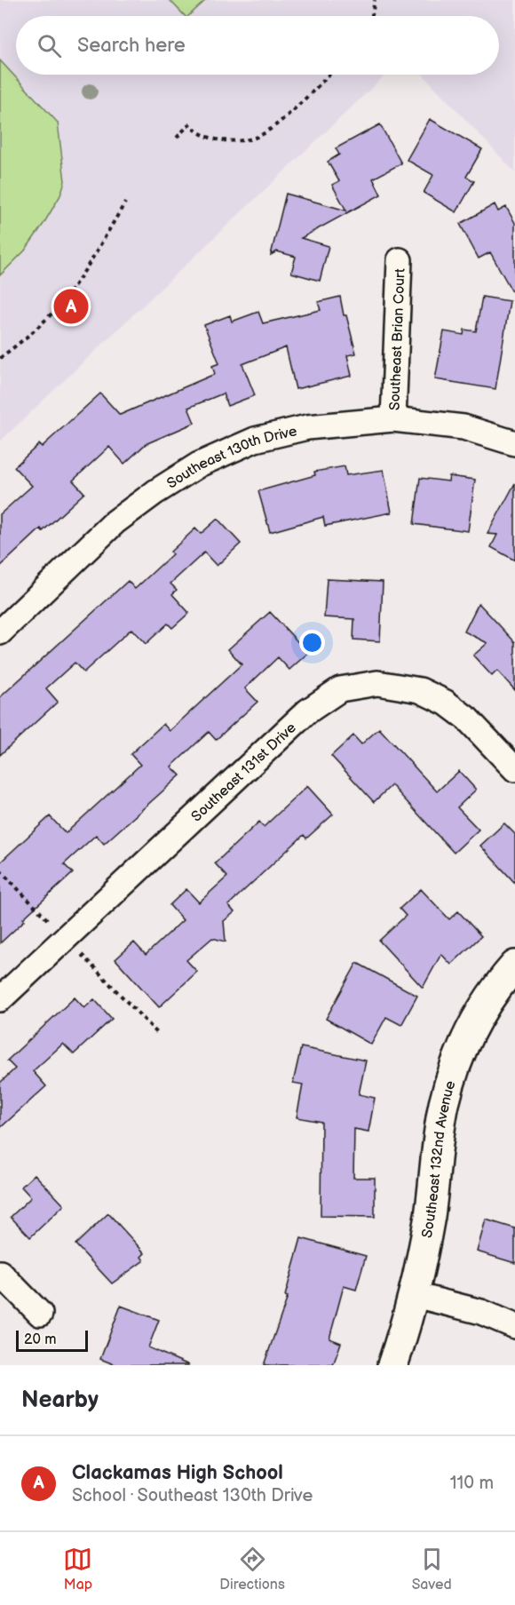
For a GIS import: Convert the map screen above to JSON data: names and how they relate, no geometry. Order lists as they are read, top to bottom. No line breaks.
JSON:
{"streets":{"street":["Southeast Brian Court","Southeast 130th Drive","Southeast 131st Drive","Southeast 132nd Avenue"]},"crossings":[["Southeast Brian Court","Southeast 130th Drive"]],"scale_bar":"20 m","page":{"search":"Search here","pins":"A","scale":"20 m","heading":"Nearby","list":[{"mark":"A","name":"Clackamas High School","note":"School · Southeast 130th Drive","value":"110 m"}],"nav":["Map","Directions","Saved"]}}
